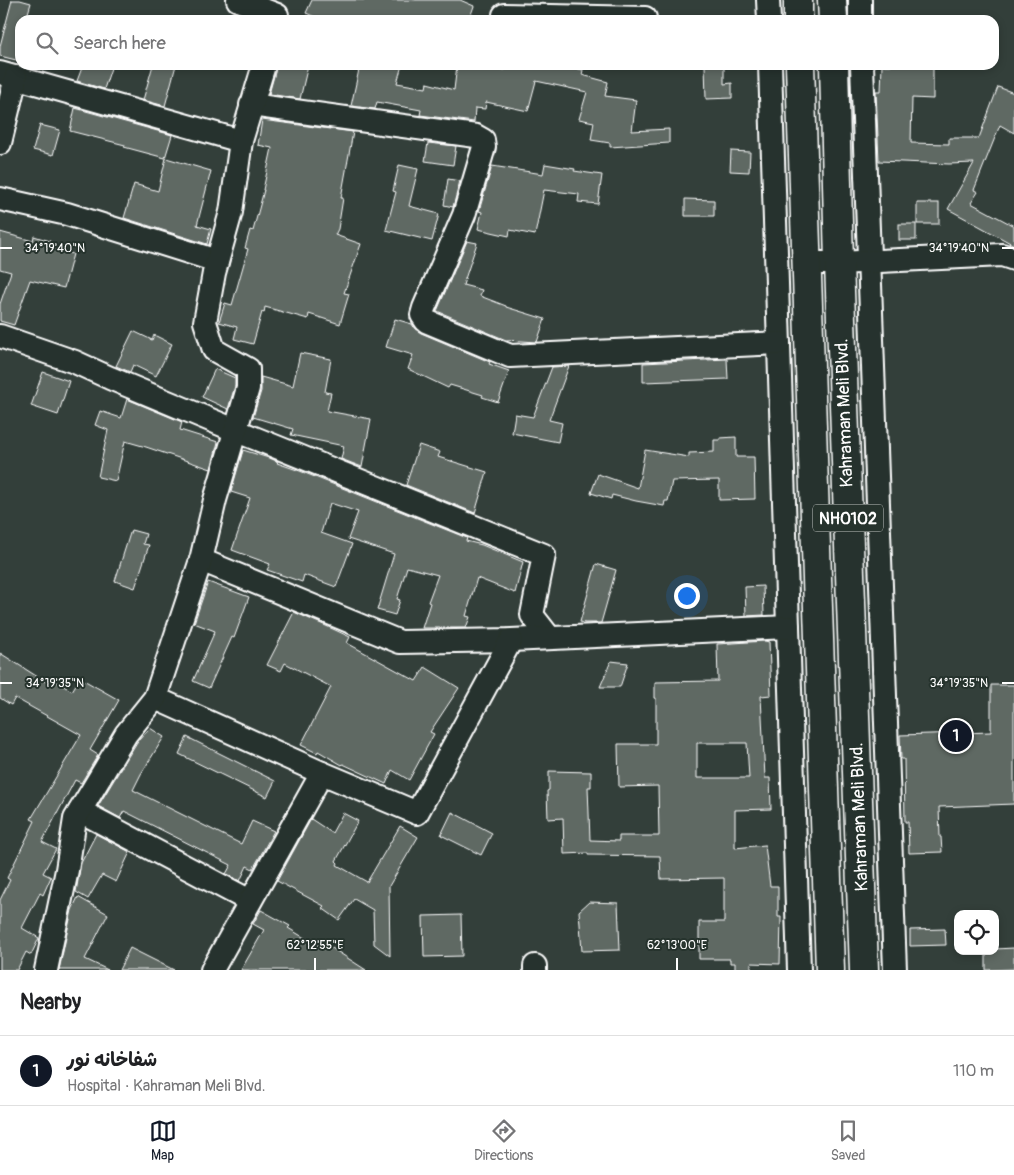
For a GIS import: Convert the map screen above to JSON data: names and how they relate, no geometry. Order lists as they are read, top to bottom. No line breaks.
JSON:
{"streets":{"highway":["Kahraman Meli Blvd.","NH0102"]},"page":{"search":"Search here","pins":"1","heading":"Nearby","list":[{"mark":"1","name":"شفاخانه نور","note":"Hospital · Kahraman Meli Blvd.","value":"110 m"}],"nav":["Map","Directions","Saved"]},"coordinates":["34°19'40\"N","34°19'35\"N","62°12'55\"E","62°13'00\"E"]}
